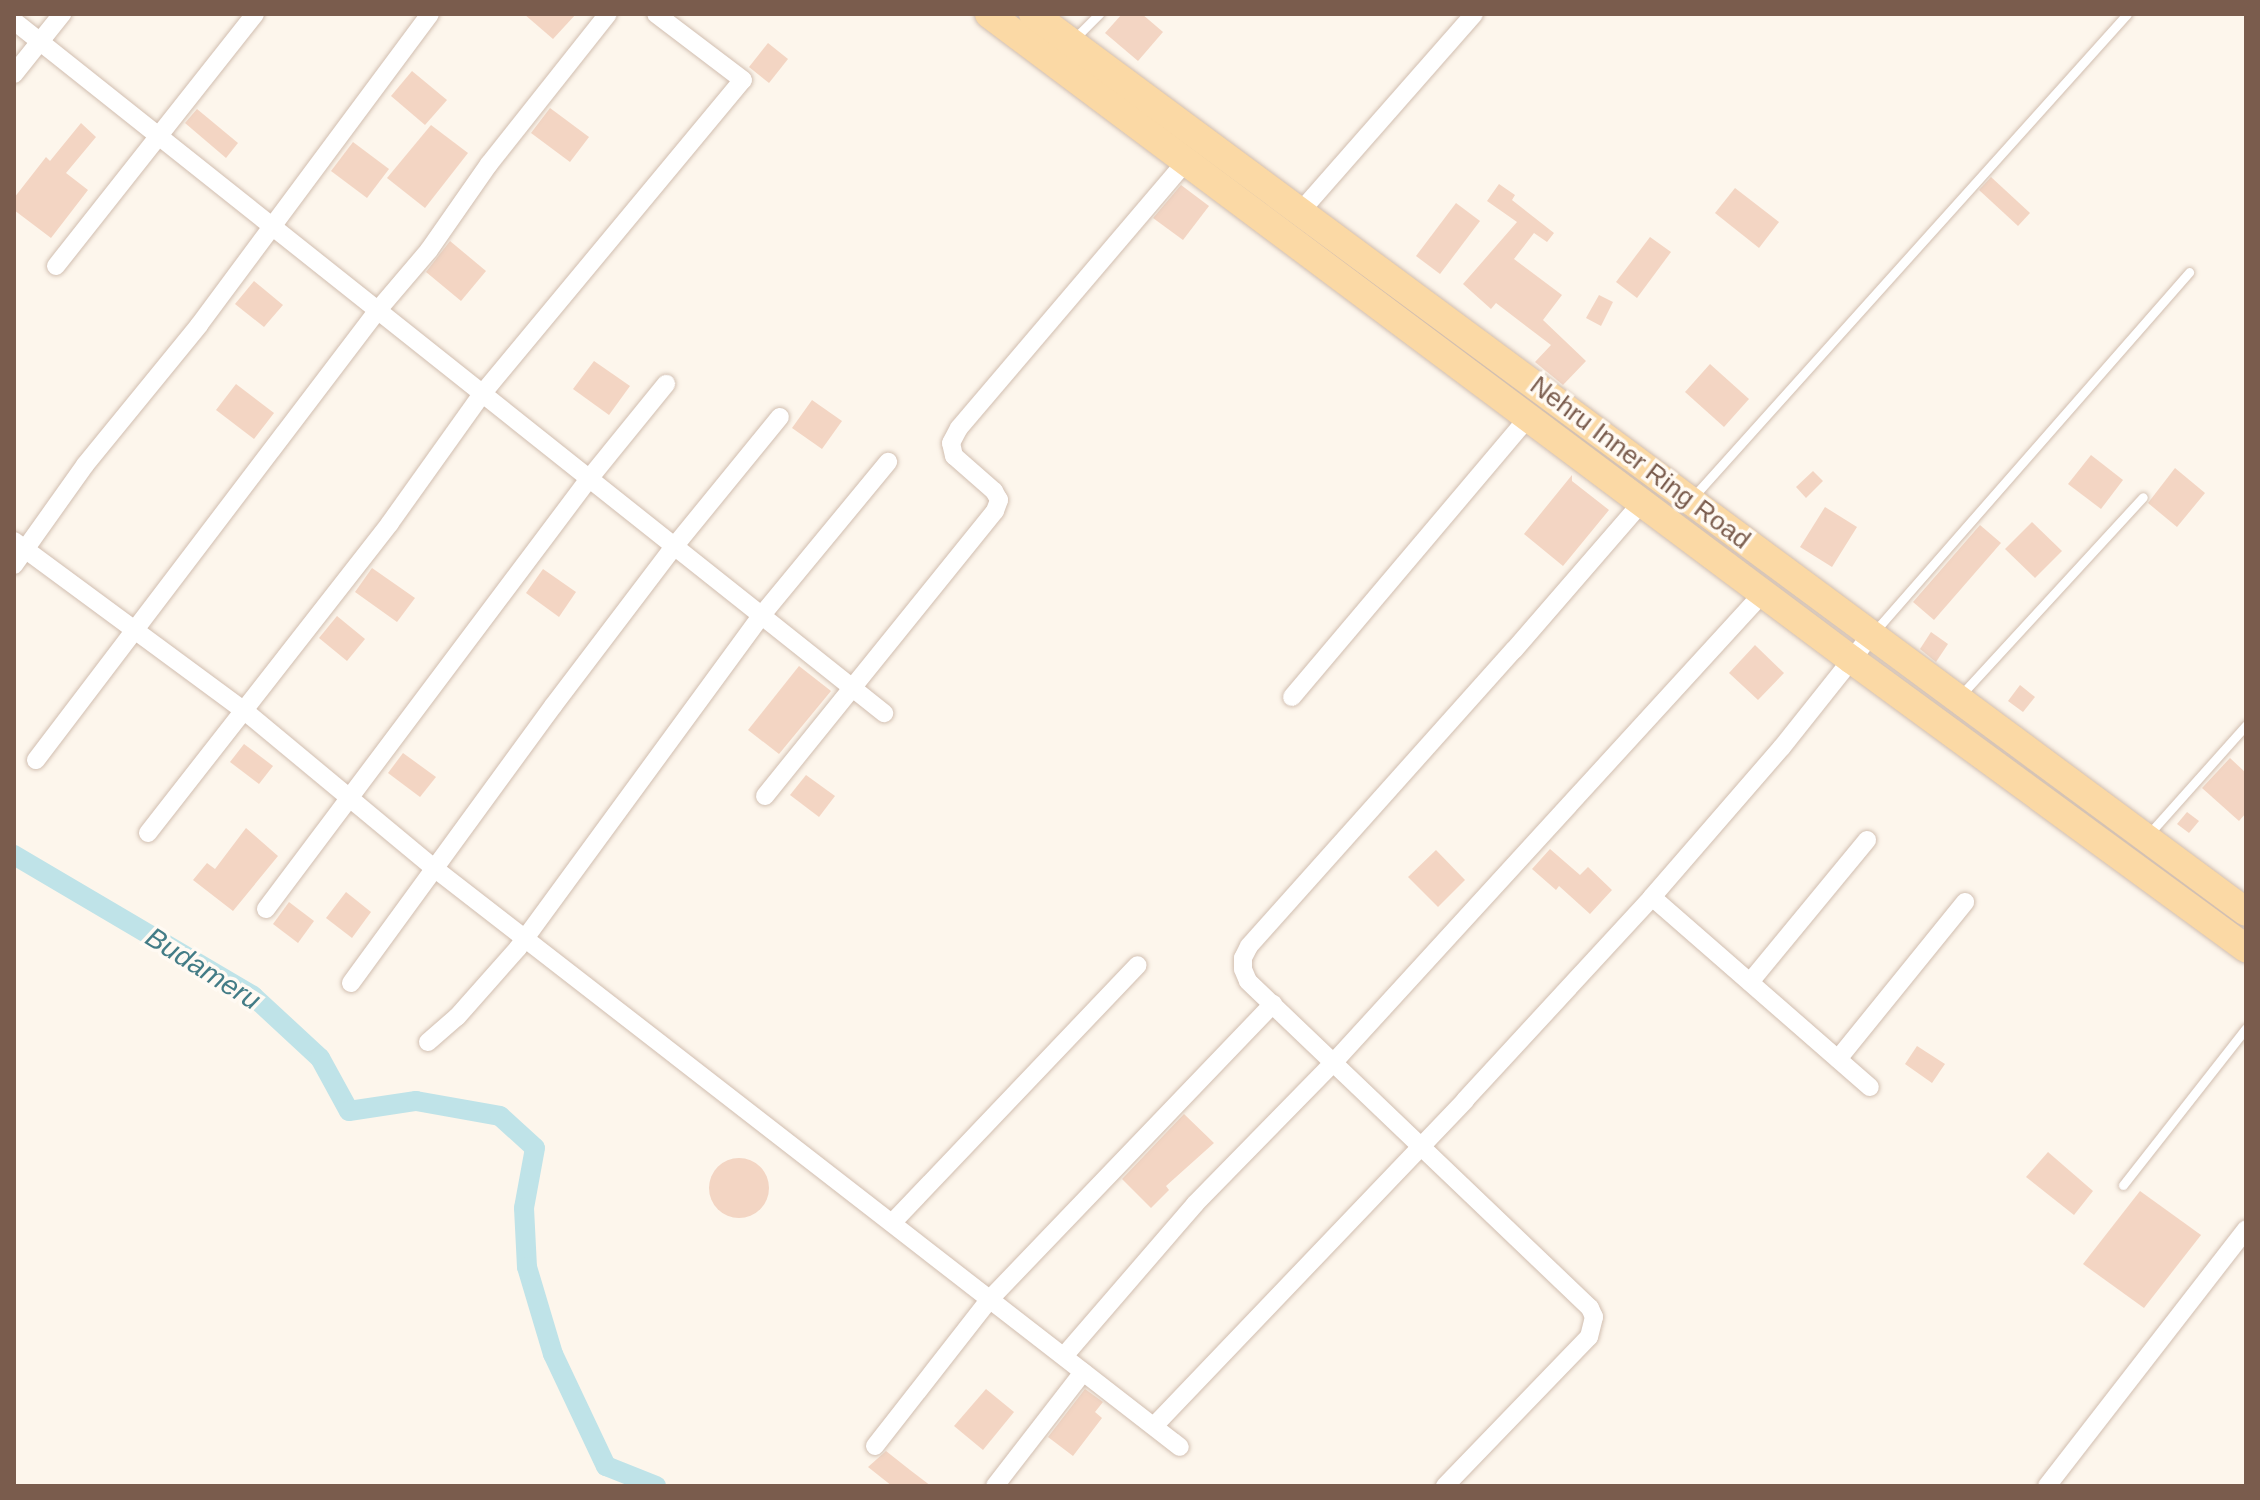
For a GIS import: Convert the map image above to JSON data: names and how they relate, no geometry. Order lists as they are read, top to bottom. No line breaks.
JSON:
{"streets":{"main road":["Nehru Inner Ring Road"]},"water":["Budameru"]}
